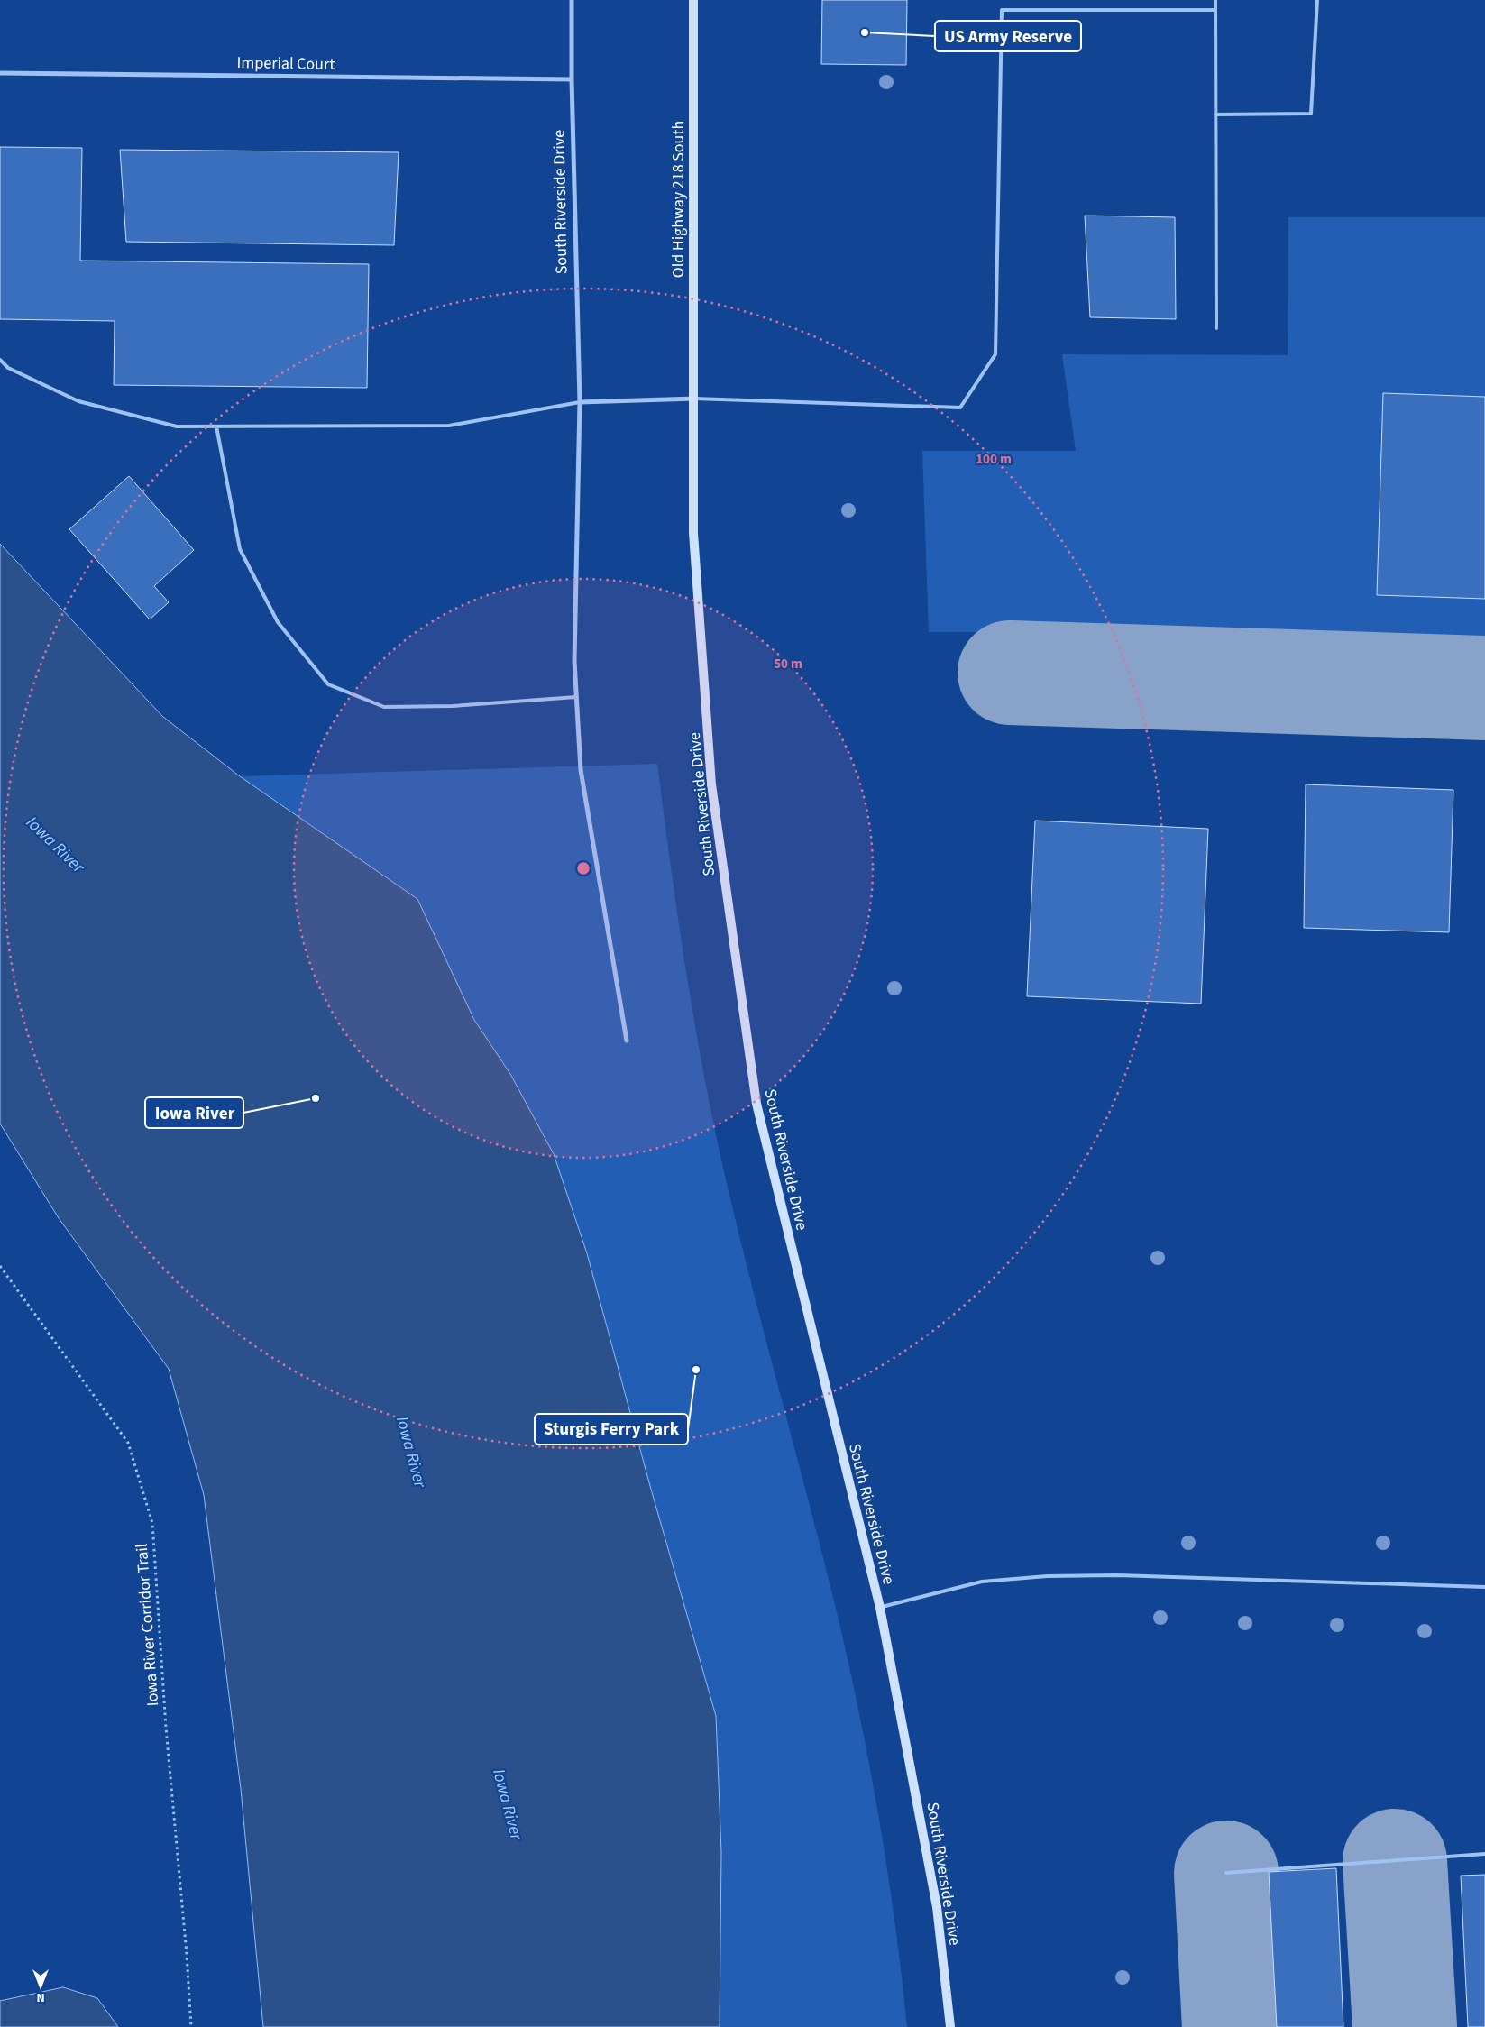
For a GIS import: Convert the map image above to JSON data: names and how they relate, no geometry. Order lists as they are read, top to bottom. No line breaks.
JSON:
{"streets":{"main road":["Old Highway 218 South","South Riverside Drive"],"street":["Imperial Court"],"path":["Iowa River Corridor Trail"]},"crossings":[["Imperial Court","South Riverside Drive"],["Old Highway 218 South","South Riverside Drive"]],"water":["Iowa River"],"places":["US Army Reserve","Iowa River","Sturgis Ferry Park"],"north":"bottom","rings":["100 m","50 m"]}
